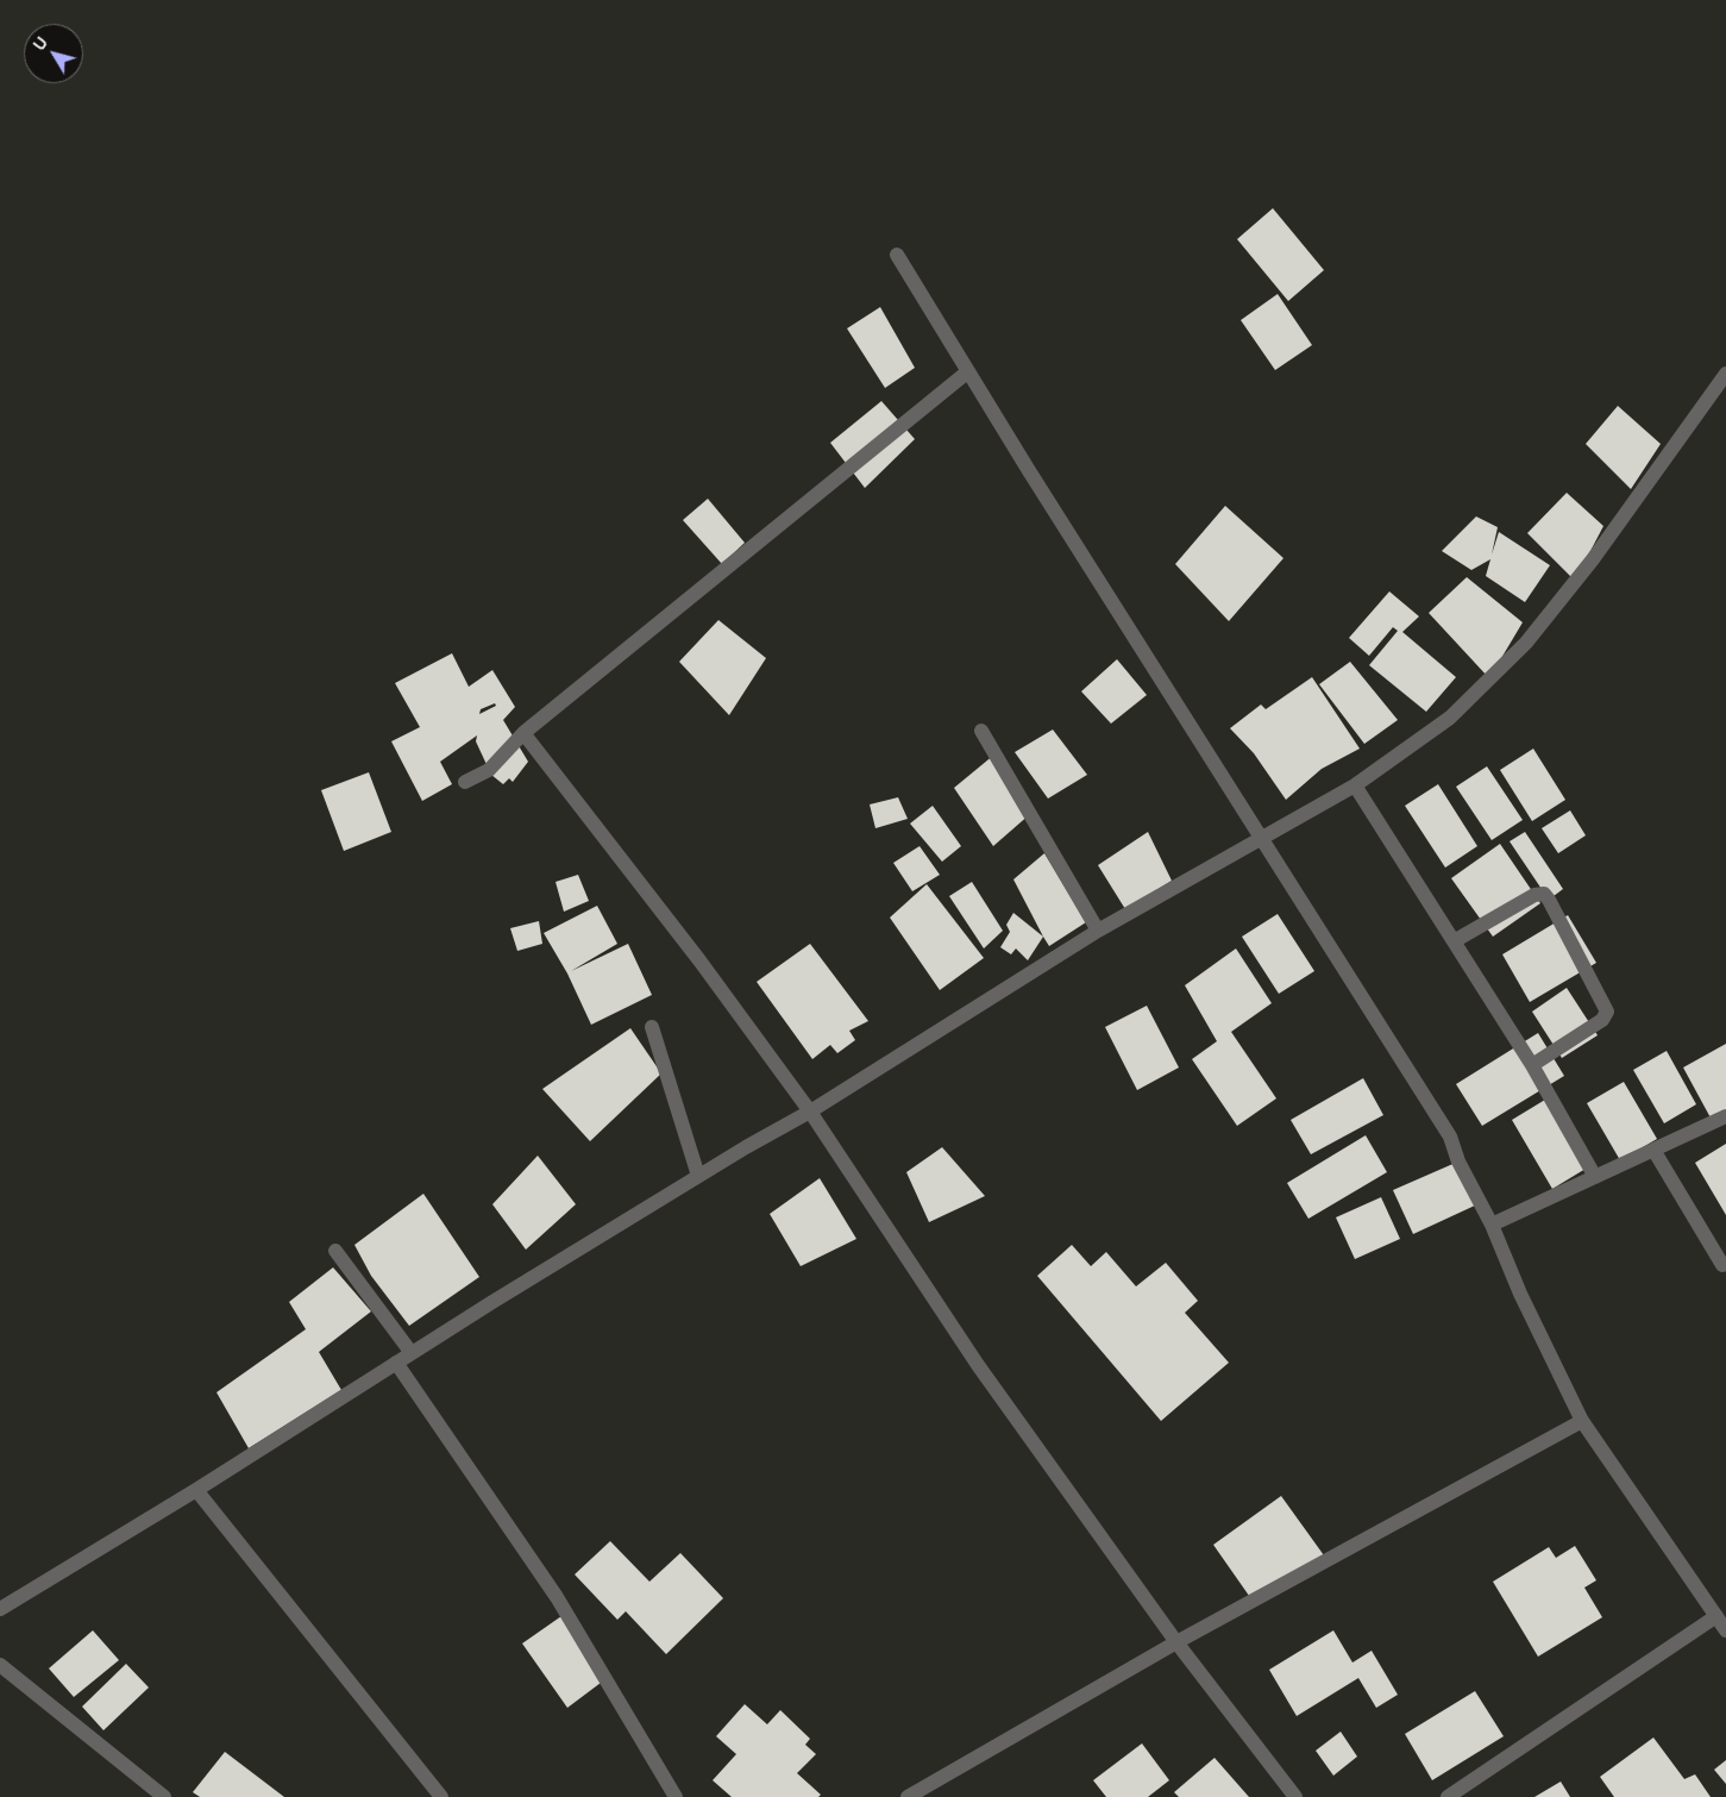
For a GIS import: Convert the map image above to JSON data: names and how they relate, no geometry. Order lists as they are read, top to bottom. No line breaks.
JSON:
{"north":"top left"}
